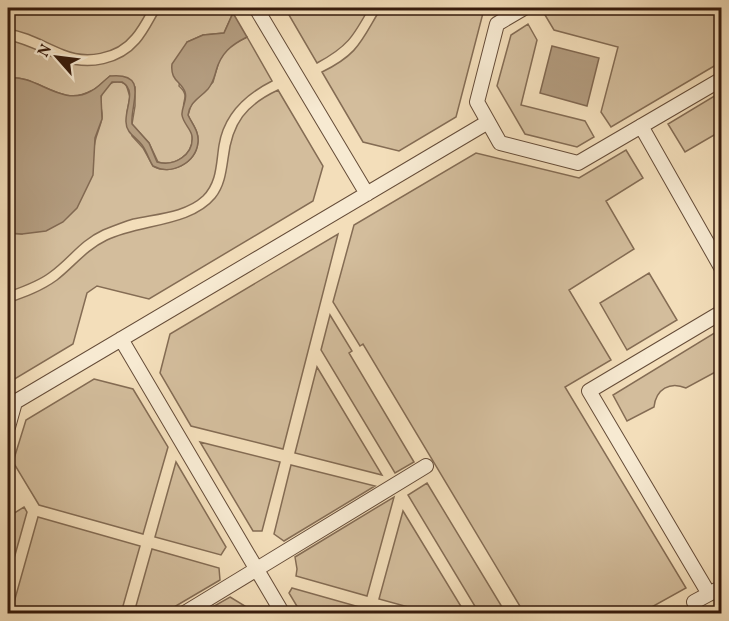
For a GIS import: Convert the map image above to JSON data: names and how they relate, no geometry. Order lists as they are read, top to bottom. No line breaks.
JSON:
{"north":"top left"}
